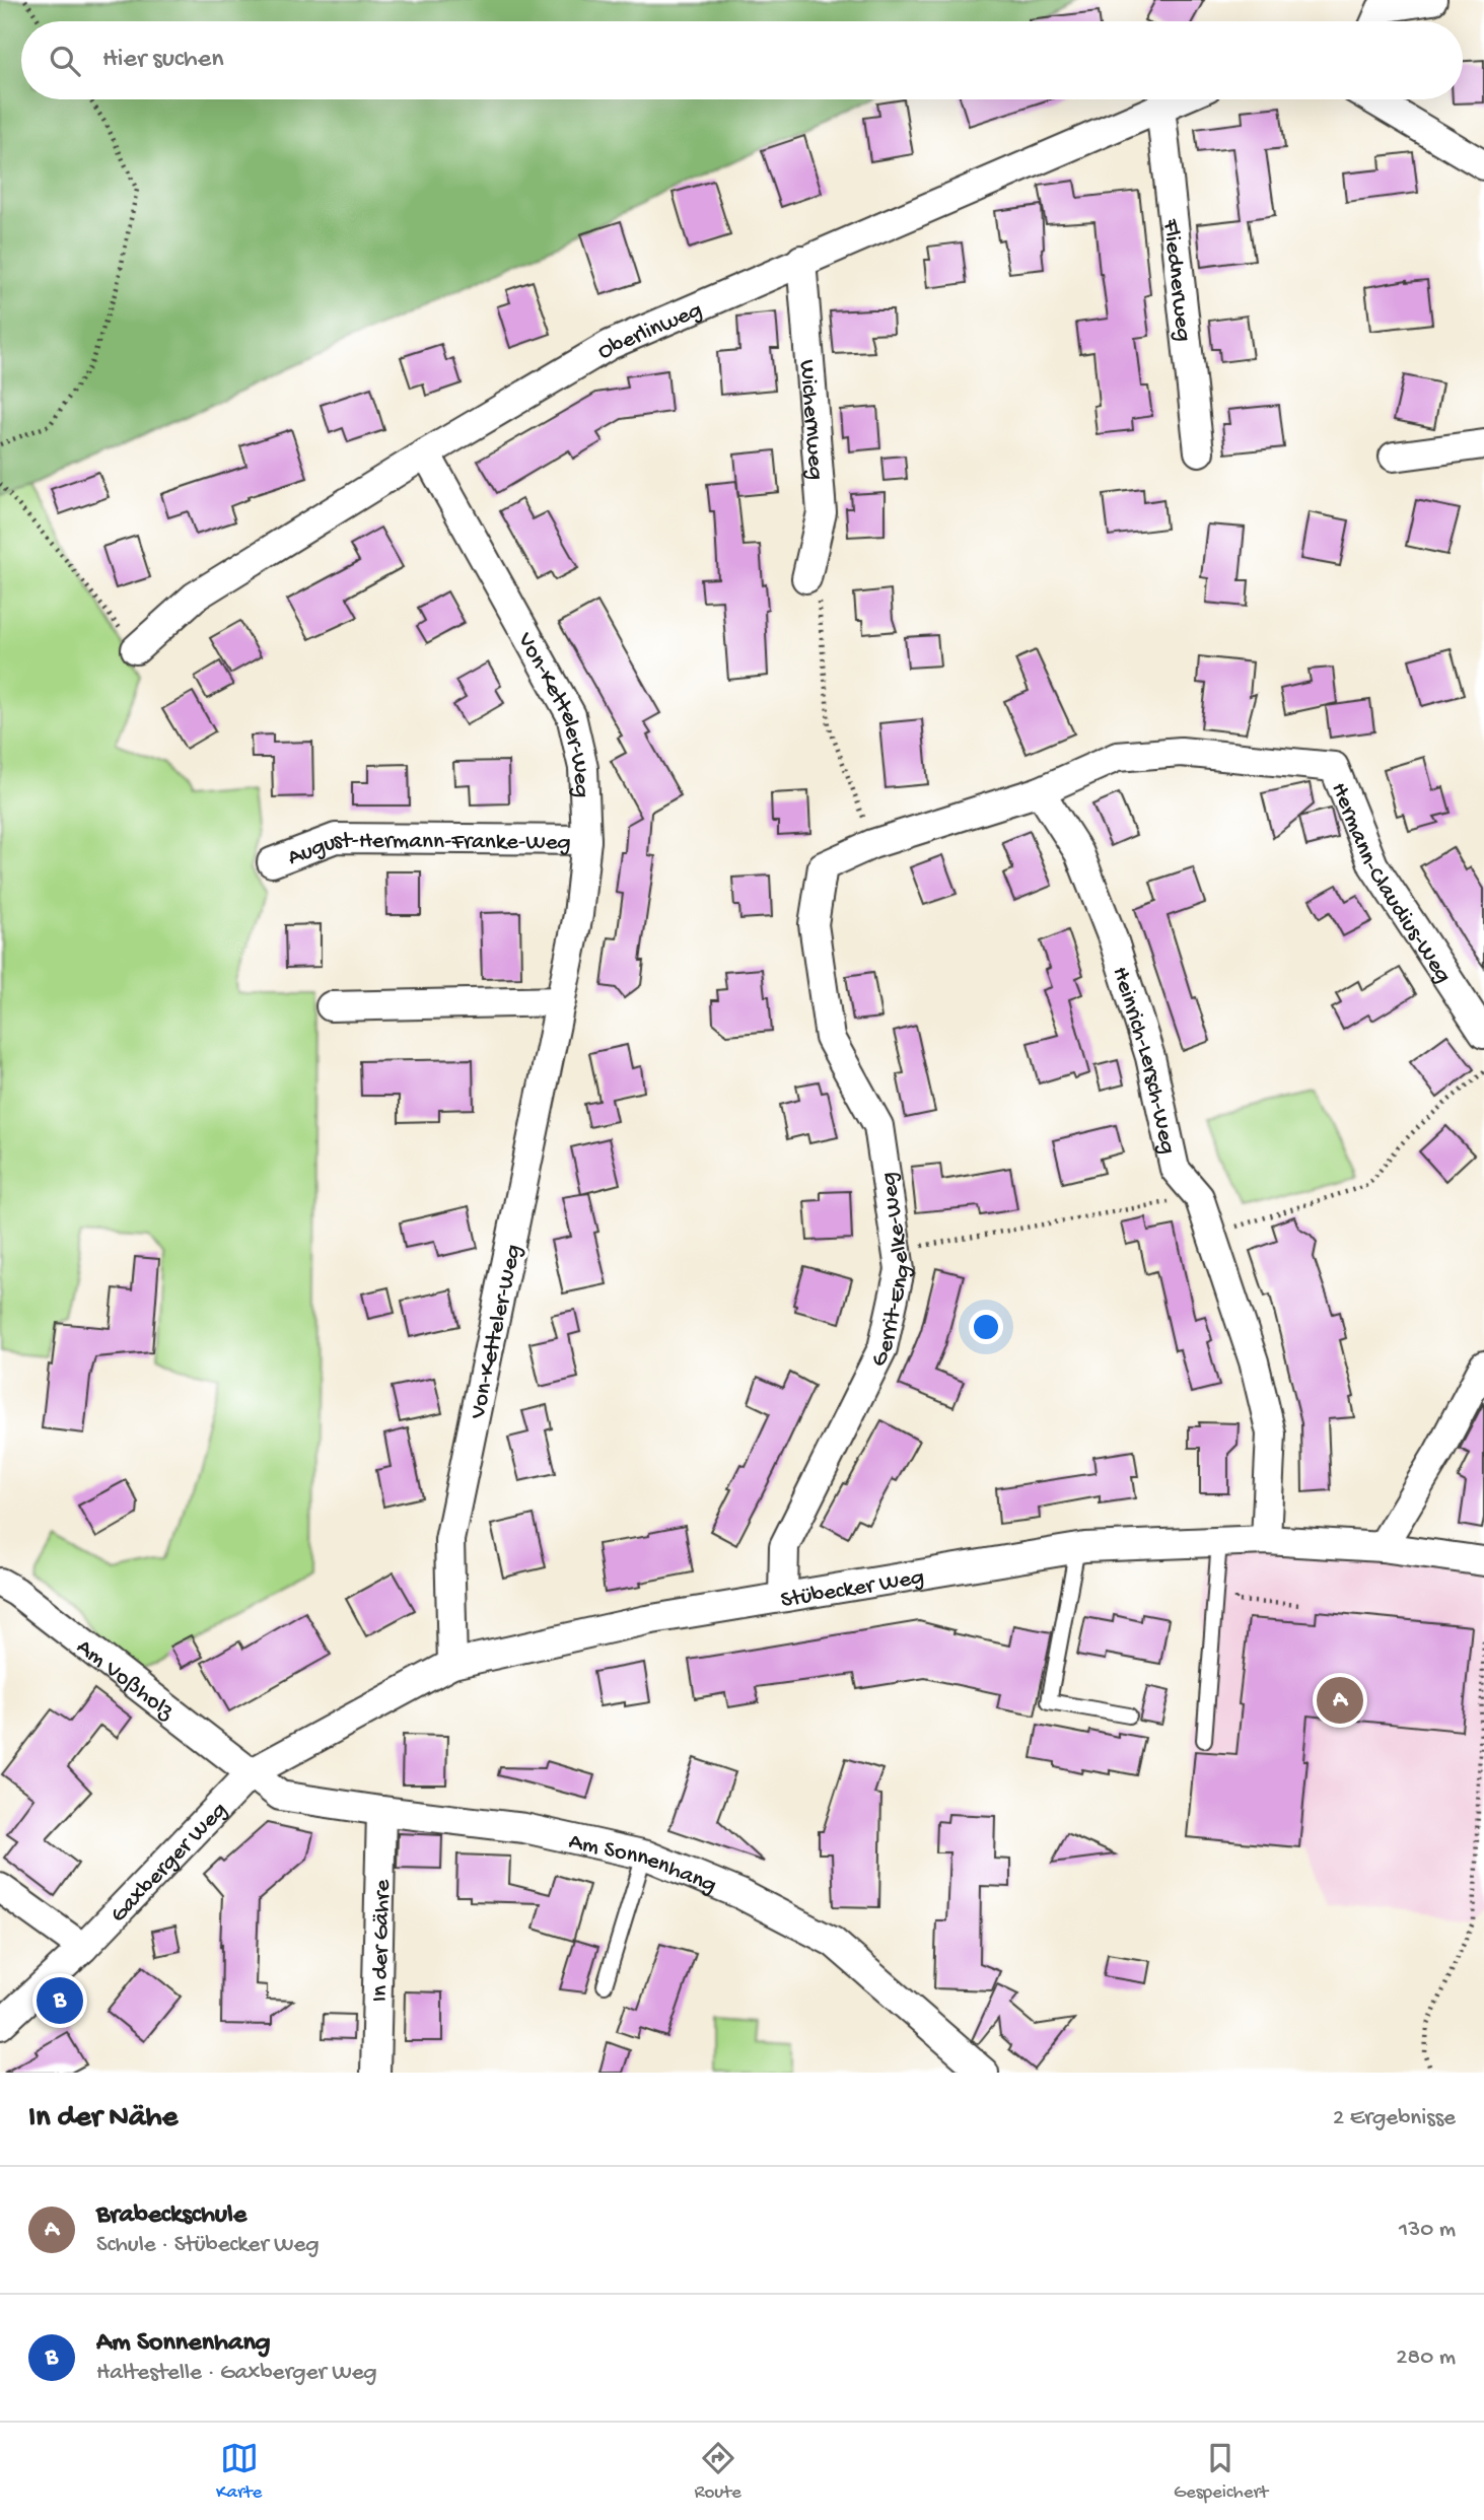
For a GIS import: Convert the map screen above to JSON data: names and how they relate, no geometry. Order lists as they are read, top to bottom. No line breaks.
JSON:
{"streets":{"street":["Fliednerweg","Oberlinweg","Wichernweg","Von-Ketteler-Weg","August-Hermann-Franke-Weg","Hermann-Claudius-Weg","Heinrich-Lersch-Weg","Gerrit-Engelke-Weg","Stübecker Weg","Am Voßholz","Gaxberger Weg","Am Sonnenhang","In der Gähre"]},"crossings":[["Fliednerweg","Oberlinweg"],["Oberlinweg","Wichernweg"],["Oberlinweg","Von-Ketteler-Weg"],["Von-Ketteler-Weg","August-Hermann-Franke-Weg"],["Von-Ketteler-Weg","Stübecker Weg"],["Hermann-Claudius-Weg","Heinrich-Lersch-Weg"],["Hermann-Claudius-Weg","Gerrit-Engelke-Weg"],["Heinrich-Lersch-Weg","Gerrit-Engelke-Weg"],["Heinrich-Lersch-Weg","Stübecker Weg"],["Gerrit-Engelke-Weg","Stübecker Weg"],["Stübecker Weg","Am Voßholz"],["Stübecker Weg","Gaxberger Weg"],["Stübecker Weg","Am Sonnenhang"],["Am Voßholz","Gaxberger Weg"],["Am Voßholz","Am Sonnenhang"],["Gaxberger Weg","Am Sonnenhang"],["Am Sonnenhang","In der Gähre"]],"page":{"search":"Hier suchen","pins":["A","B"],"heading":["In der Nähe","2 Ergebnisse"],"list":[{"mark":"A","name":"Brabeckschule","note":"Schule · Stübecker Weg","value":"130 m"},{"mark":"B","name":"Am Sonnenhang","note":"Haltestelle · Gaxberger Weg","value":"280 m"}],"nav":["Karte","Route","Gespeichert"]}}
